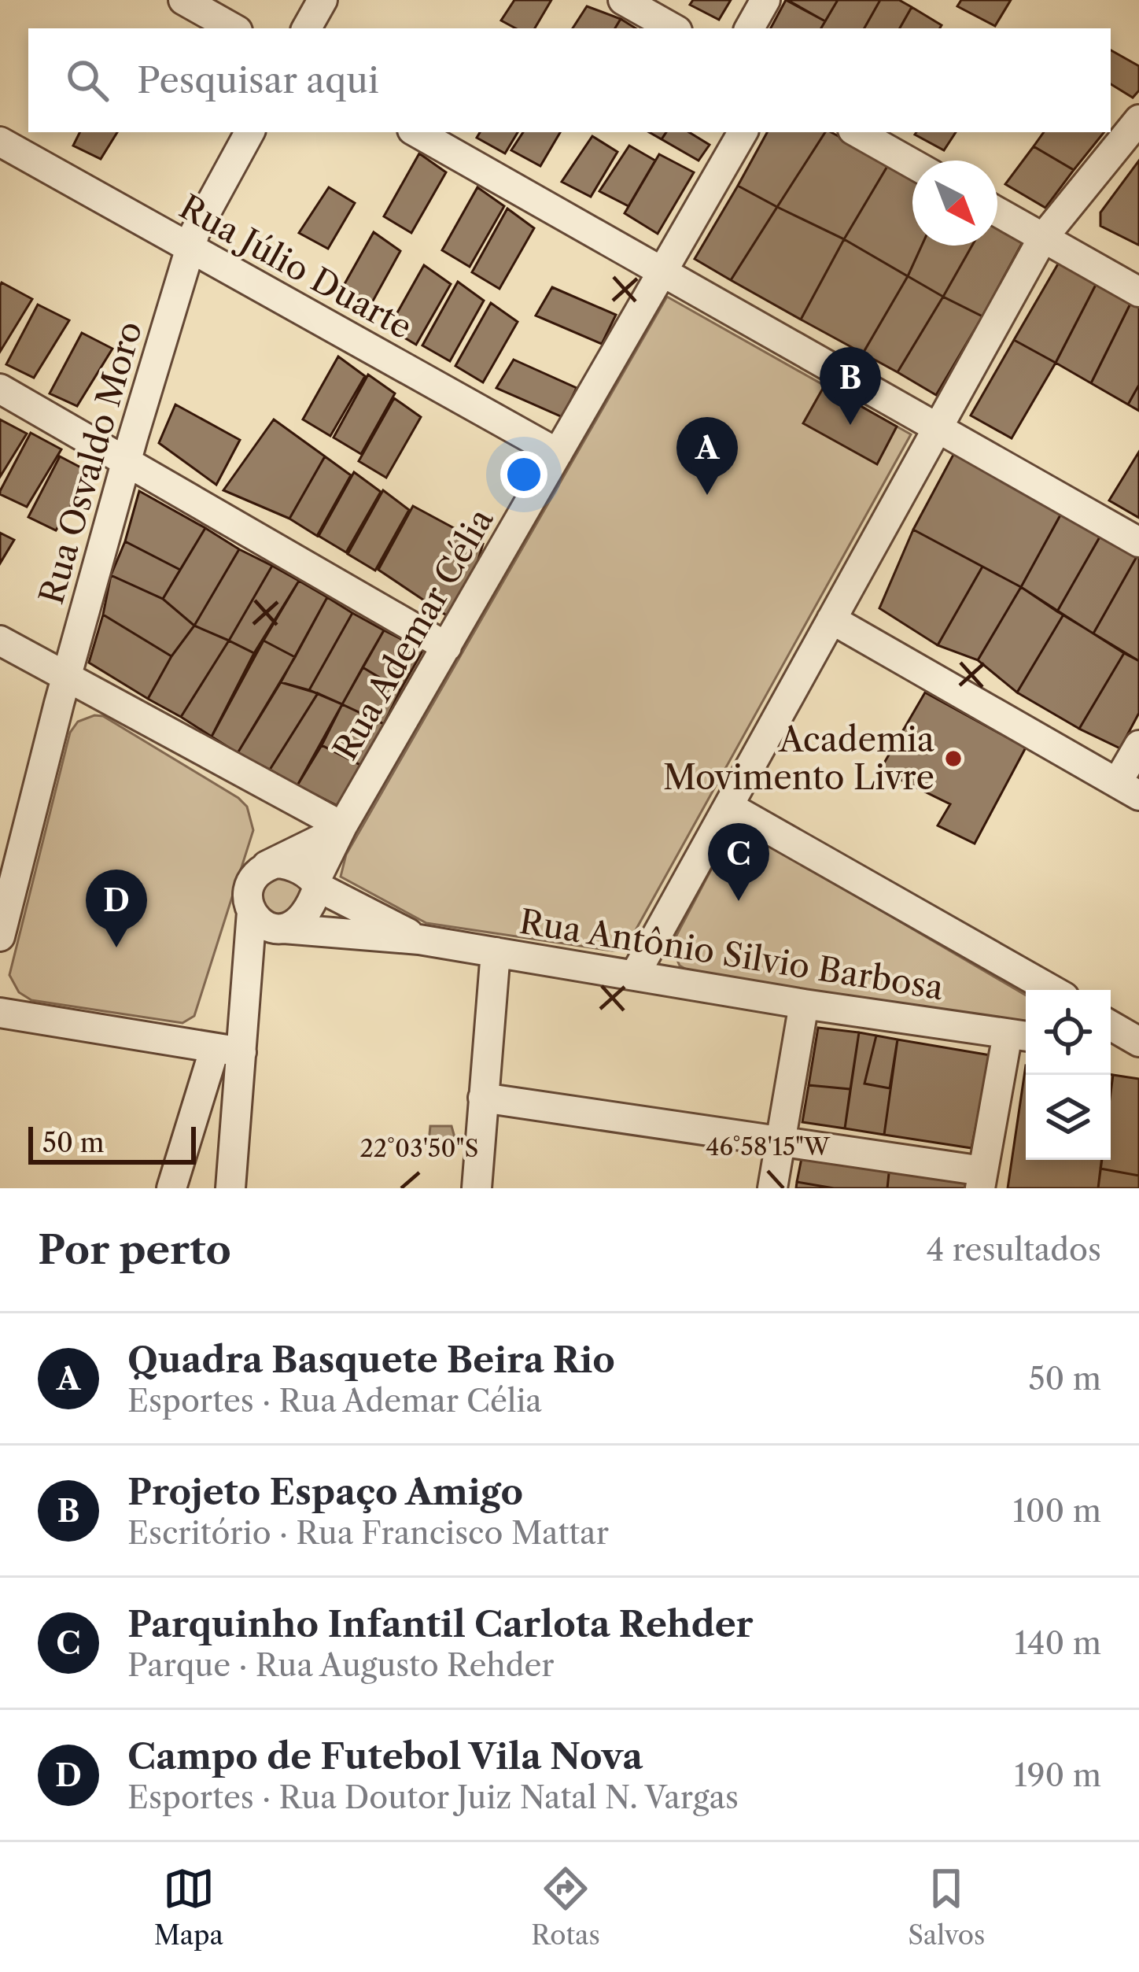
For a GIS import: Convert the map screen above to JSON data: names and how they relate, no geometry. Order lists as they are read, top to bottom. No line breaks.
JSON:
{"streets":{"street":["Rua Júlio Duarte","Rua Osvaldo Moro","Rua Ademar Célia","Rua Antônio Silvio Barbosa"]},"crossings":[["Rua Júlio Duarte","Rua Osvaldo Moro"],["Rua Júlio Duarte","Rua Ademar Célia"]],"places":["Academia Movimento Livre"],"scale_bar":"50 m","north":"bottom right","page":{"search":"Pesquisar aqui","pins":["B","A","C","D"],"scale":"50 m","heading":["Por perto","4 resultados"],"list":[{"mark":"A","name":"Quadra Basquete Beira Rio","note":"Esportes · Rua Ademar Célia","value":"50 m"},{"mark":"B","name":"Projeto Espaço Amigo","note":"Escritório · Rua Francisco Mattar","value":"100 m"},{"mark":"C","name":"Parquinho Infantil Carlota Rehder","note":"Parque · Rua Augusto Rehder","value":"140 m"},{"mark":"D","name":"Campo de Futebol Vila Nova","note":"Esportes · Rua Doutor Juiz Natal N. Vargas","value":"190 m"}],"nav":["Mapa","Rotas","Salvos"]},"coordinates":["46°58'15\"W","22°03'50\"S"]}
